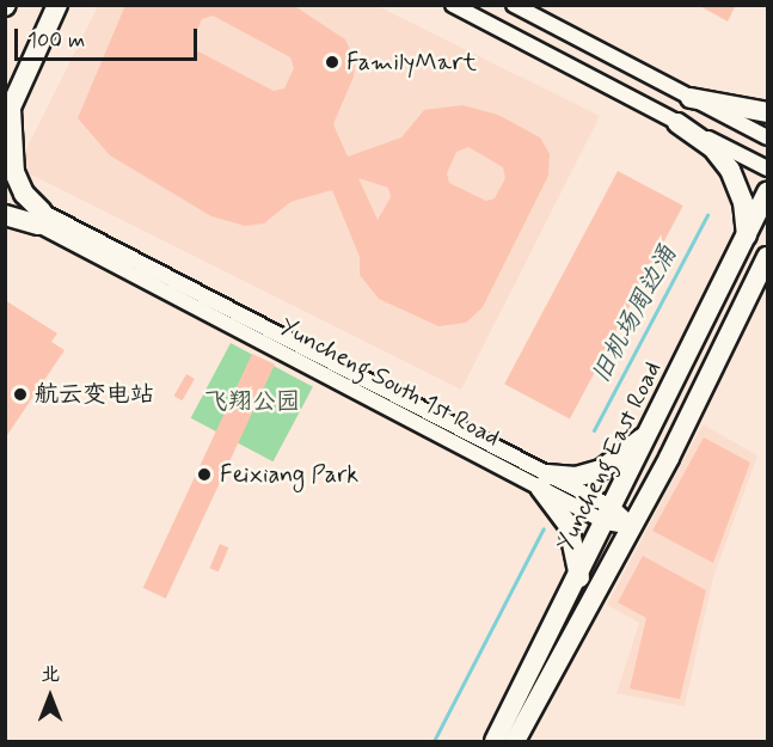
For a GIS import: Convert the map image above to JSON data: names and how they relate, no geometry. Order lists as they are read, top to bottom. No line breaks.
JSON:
{"streets":{"main road":["Yuncheng East Road"],"street":["Yuncheng South 1st Road"]},"crossings":[["Yuncheng South 1st Road","Yuncheng East Road"]],"water":["旧机场周边涌"],"parks":["飞翔公园"],"places":["FamilyMart","航云变电站","Feixiang Park"],"scale_bar":"100 m","north":"top"}
